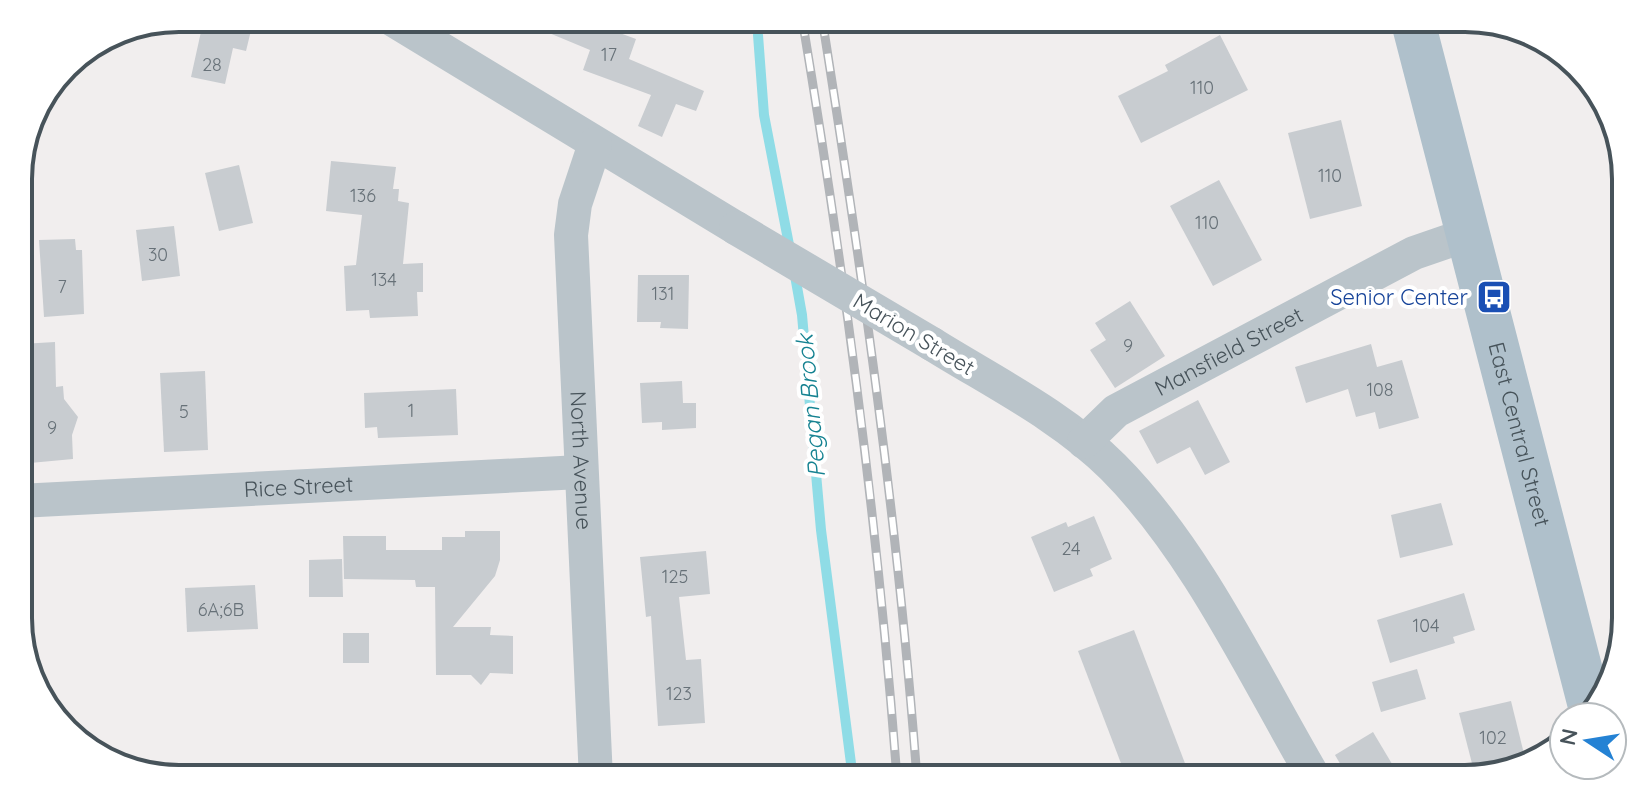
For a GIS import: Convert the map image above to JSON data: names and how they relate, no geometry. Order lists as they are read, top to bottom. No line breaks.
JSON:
{"streets":{"main road":["East Central Street"],"street":["Marion Street","Mansfield Street","North Avenue","Rice Street"]},"crossings":[["Marion Street","Mansfield Street"],["Marion Street","North Avenue"],["Mansfield Street","East Central Street"],["North Avenue","Rice Street"]],"water":["Pegan Brook"],"places":{"bus stop":["Senior Center"]},"house_numbers":["17","28","110","110","136","110","30","134","7","131","9","108","1","5","9","24","125","6A;6B","104","123","102"],"north":"left"}
